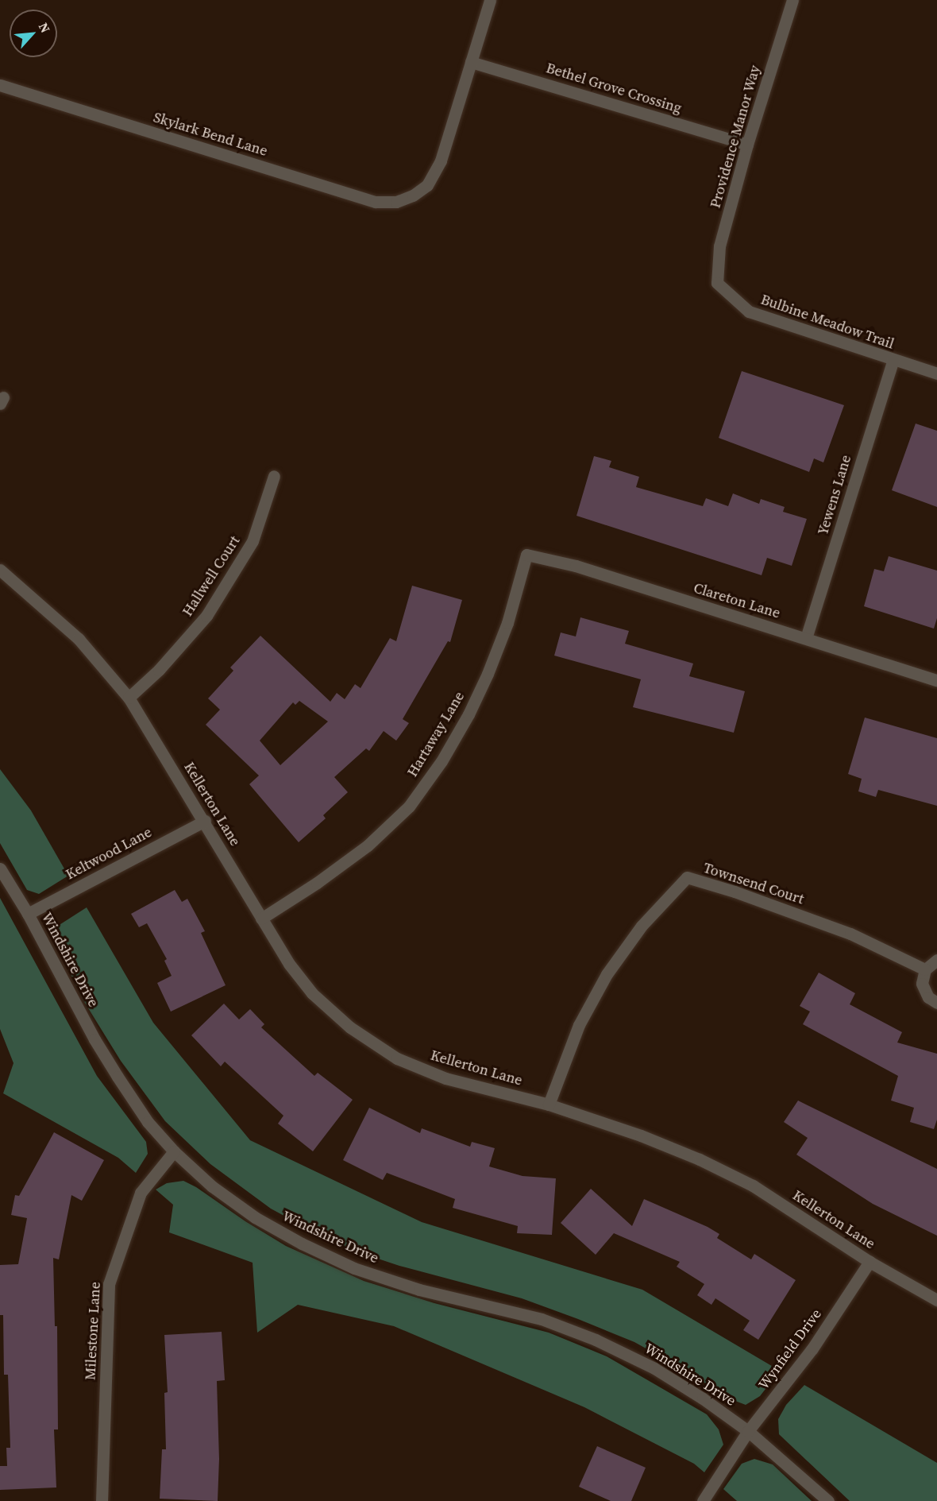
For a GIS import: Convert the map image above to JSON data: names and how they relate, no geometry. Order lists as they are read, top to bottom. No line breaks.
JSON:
{"streets":{"street":["Bethel Grove Crossing","Skylark Bend Lane","Providence Manor Way","Bulbine Meadow Trail","Yewens Lane","Hallwell Court","Clareton Lane","Hartaway Lane","Kellerton Lane","Keltwood Lane","Townsend Court","Windshire Drive","Milestone Lane","Wynfield Drive"]},"crossings":[["Bethel Grove Crossing","Skylark Bend Lane"],["Bethel Grove Crossing","Providence Manor Way"],["Providence Manor Way","Bulbine Meadow Trail"],["Bulbine Meadow Trail","Yewens Lane"],["Yewens Lane","Clareton Lane"],["Hallwell Court","Kellerton Lane"],["Clareton Lane","Hartaway Lane"],["Hartaway Lane","Kellerton Lane"],["Kellerton Lane","Keltwood Lane"],["Kellerton Lane","Townsend Court"],["Kellerton Lane","Wynfield Drive"],["Keltwood Lane","Windshire Drive"],["Windshire Drive","Milestone Lane"],["Windshire Drive","Wynfield Drive"]],"north":"top right"}
